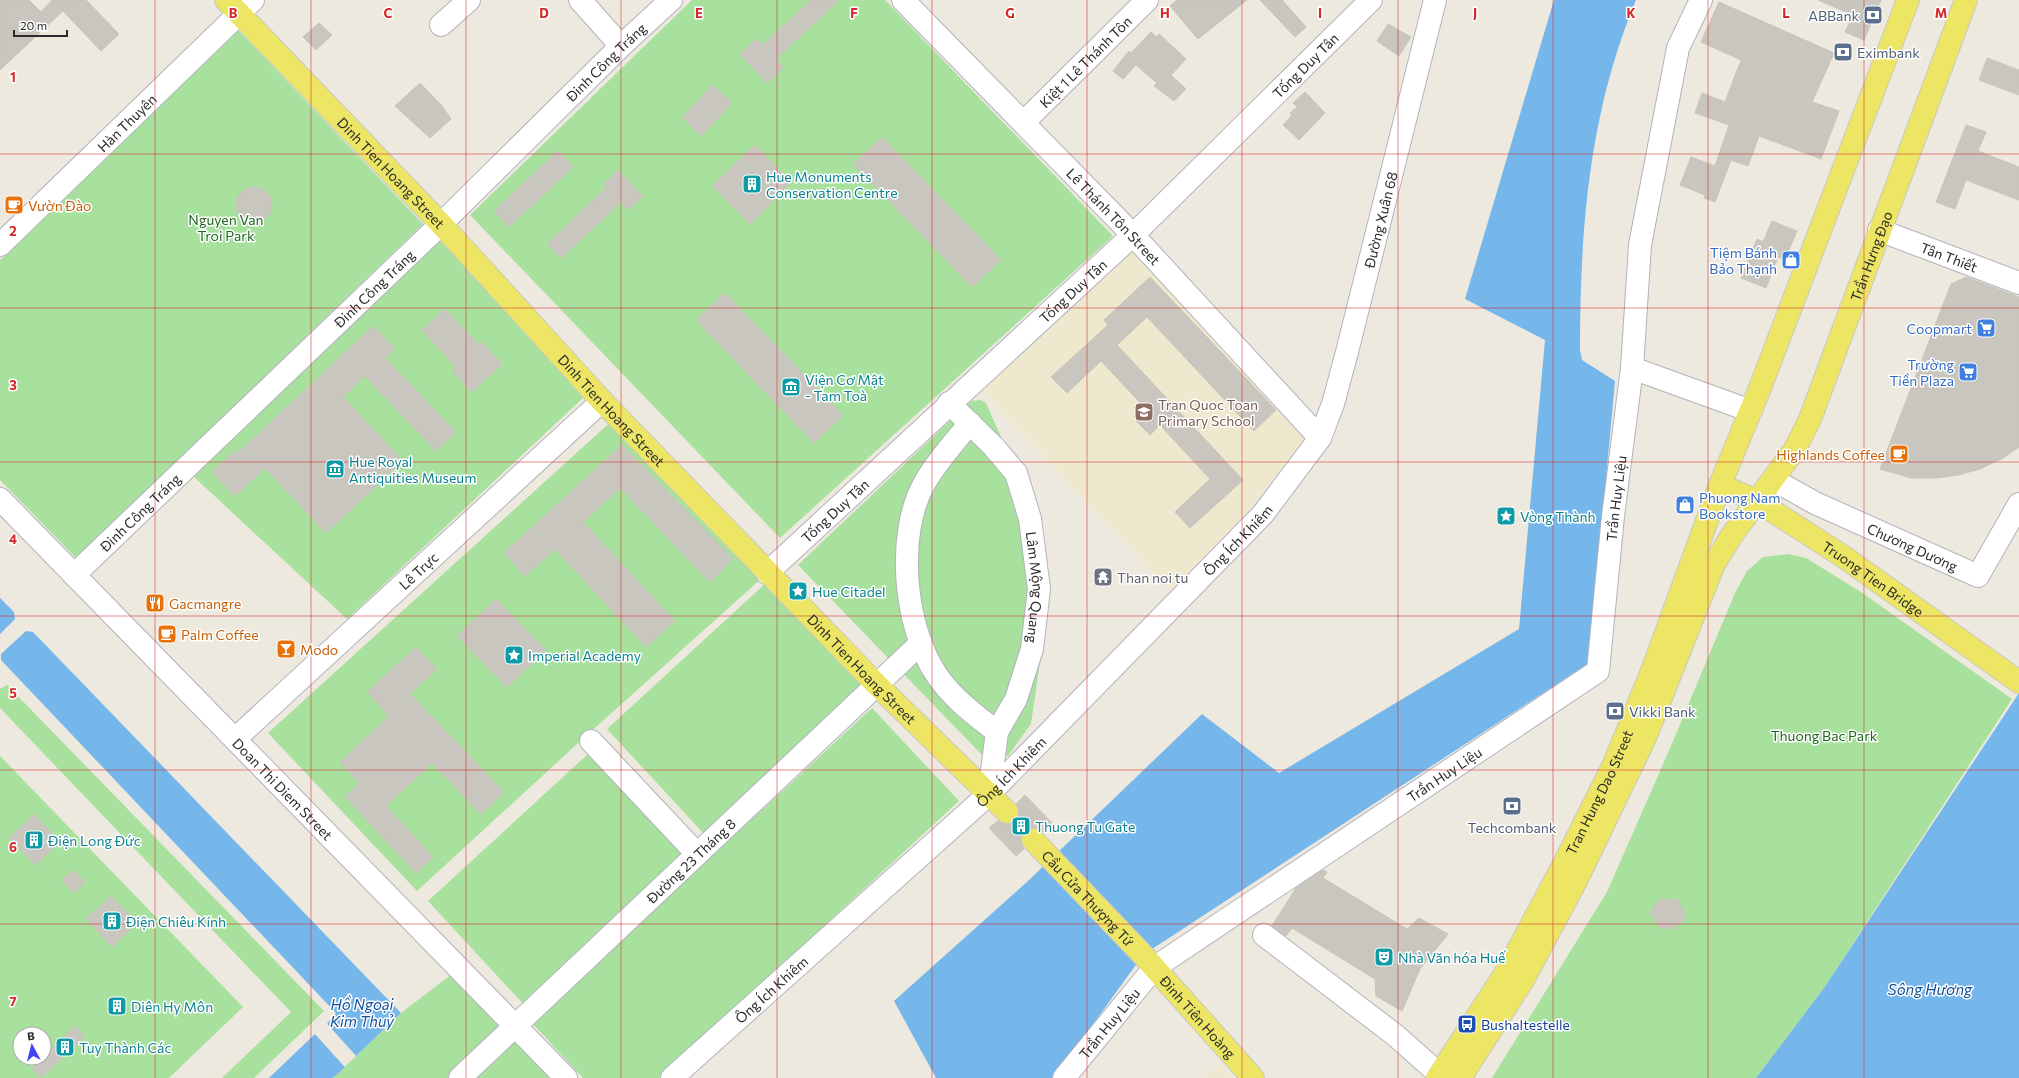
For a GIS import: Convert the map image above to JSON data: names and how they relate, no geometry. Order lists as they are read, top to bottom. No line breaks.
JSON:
{"streets":{"main road":["Dinh Tien Hoang Street","Trần Hưng Đạo","Truong Tien Bridge","Tran Hung Dao Street","Cầu Cửa Thượng Tứ","Đinh Tiên Hoàng"],"street":["Kiệt 1 Lê Thánh Tôn","Đinh Công Tráng","Tống Duy Tân","Hàn Thuyên","Lê Thánh Tôn Street","Đường Xuân 68","Tân Thiết","Trần Huy Liệu","Ông Ích Khiêm","Chương Dương","Lê Trực","Lâm Mộng Quang","Doan Thi Diem Street","Đường 23 Tháng 8"]},"crossings":[["Kiệt 1 Lê Thánh Tôn","Lê Thánh Tôn Street"],["Đinh Công Tráng","Dinh Tien Hoang Street"],["Đinh Công Tráng","Doan Thi Diem Street"],["Tống Duy Tân","Dinh Tien Hoang Street"],["Tống Duy Tân","Lê Thánh Tôn Street"],["Tống Duy Tân","Lâm Mộng Quang"],["Hàn Thuyên","Dinh Tien Hoang Street"],["Dinh Tien Hoang Street","Ông Ích Khiêm"],["Dinh Tien Hoang Street","Lê Trực"],["Dinh Tien Hoang Street","Lâm Mộng Quang"],["Dinh Tien Hoang Street","Đường 23 Tháng 8"],["Lê Thánh Tôn Street","Đường Xuân 68"],["Lê Thánh Tôn Street","Ông Ích Khiêm"],["Đường Xuân 68","Ông Ích Khiêm"],["Trần Hưng Đạo","Tân Thiết"],["Trần Hưng Đạo","Chương Dương"],["Trần Hưng Đạo","Truong Tien Bridge"],["Trần Hưng Đạo","Tran Hung Dao Street"],["Trần Huy Liệu","Cầu Cửa Thượng Tứ"],["Trần Huy Liệu","Đinh Tiên Hoàng"],["Ông Ích Khiêm","Lâm Mộng Quang"],["Lê Trực","Doan Thi Diem Street"],["Truong Tien Bridge","Tran Hung Dao Street"],["Doan Thi Diem Street","Đường 23 Tháng 8"],["Cầu Cửa Thượng Tứ","Đinh Tiên Hoàng"]],"water":["Sông Hương","Hồ Ngoại Kim Thuỷ"],"parks":["Nguyen Van Troi Park","Thuong Bac Park"],"places":{"bank":["ABBank","Eximbank","Vikki Bank","Techcombank"],"building":["Hue Monuments Conservation Centre","Thuong Tu Gate","Điện Long Đức","Điện Chiêu Kính","Diên Hy Môn","Tuy Thành Các"],"cafe":["Vườn Đào","Highlands Coffee","Palm Coffee"],"shop":["Tiệm Bánh Bảo Thạnh","Phuong Nam Bookstore"],"supermarket":["Coopmart","Trường Tiền Plaza"],"museum":["Viện Cơ Mật - Tam Toà","Hue Royal Antiquities Museum"],"school or university":["Tran Quoc Toan Primary School"],"place":["Vòng Thành","Hue Citadel","Imperial Academy"],"temple":["Than noi tu"],"restaurant":["Gacmangre"],"bar":["Modo"],"theatre":["Nhà Văn hóa Huế"],"bus stop":["Bushaltestelle"]},"scale_bar":"20 m","north":"top","grid":{"columns":["B","C","D","E","F","G","H","I","J","K","L","M"],"rows":["1","2","3","4","5","6","7"]}}
